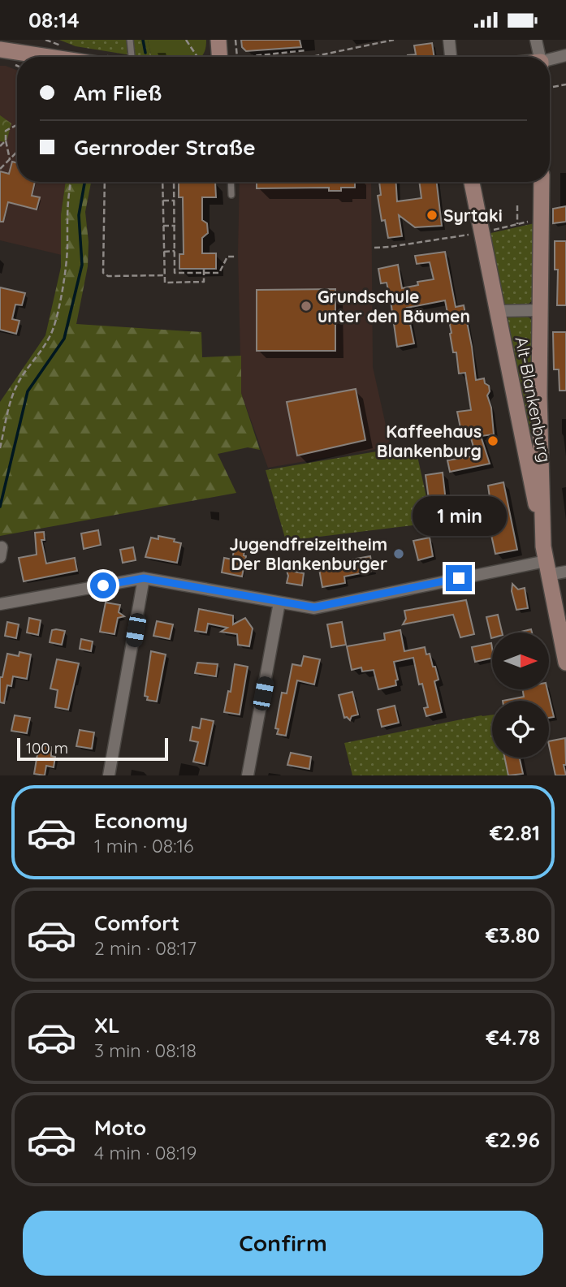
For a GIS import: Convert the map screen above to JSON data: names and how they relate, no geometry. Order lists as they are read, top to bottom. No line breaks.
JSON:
{"streets":{"main road":["Alt-Blankenburg"]},"places":["Syrtaki","Grundschule unter den Bäumen","Kaffeehaus Blankenburg","Jugendfreizeitheim Der Blankenburger"],"scale_bar":"100 m","north":"right","page":{"status":"08:14","banner":["Am Fließ","Gernroder Straße"],"bubble":"1 min","scale":"100 m","list":[{"name":"Economy","note":"1 min · 08:16","value":"€2.81"},{"name":"Comfort","note":"2 min · 08:17","value":"€3.80"},{"name":"XL","note":"3 min · 08:18","value":"€4.78"},{"name":"Moto","note":"4 min · 08:19","value":"€2.96"}],"buttons":"Confirm"}}
